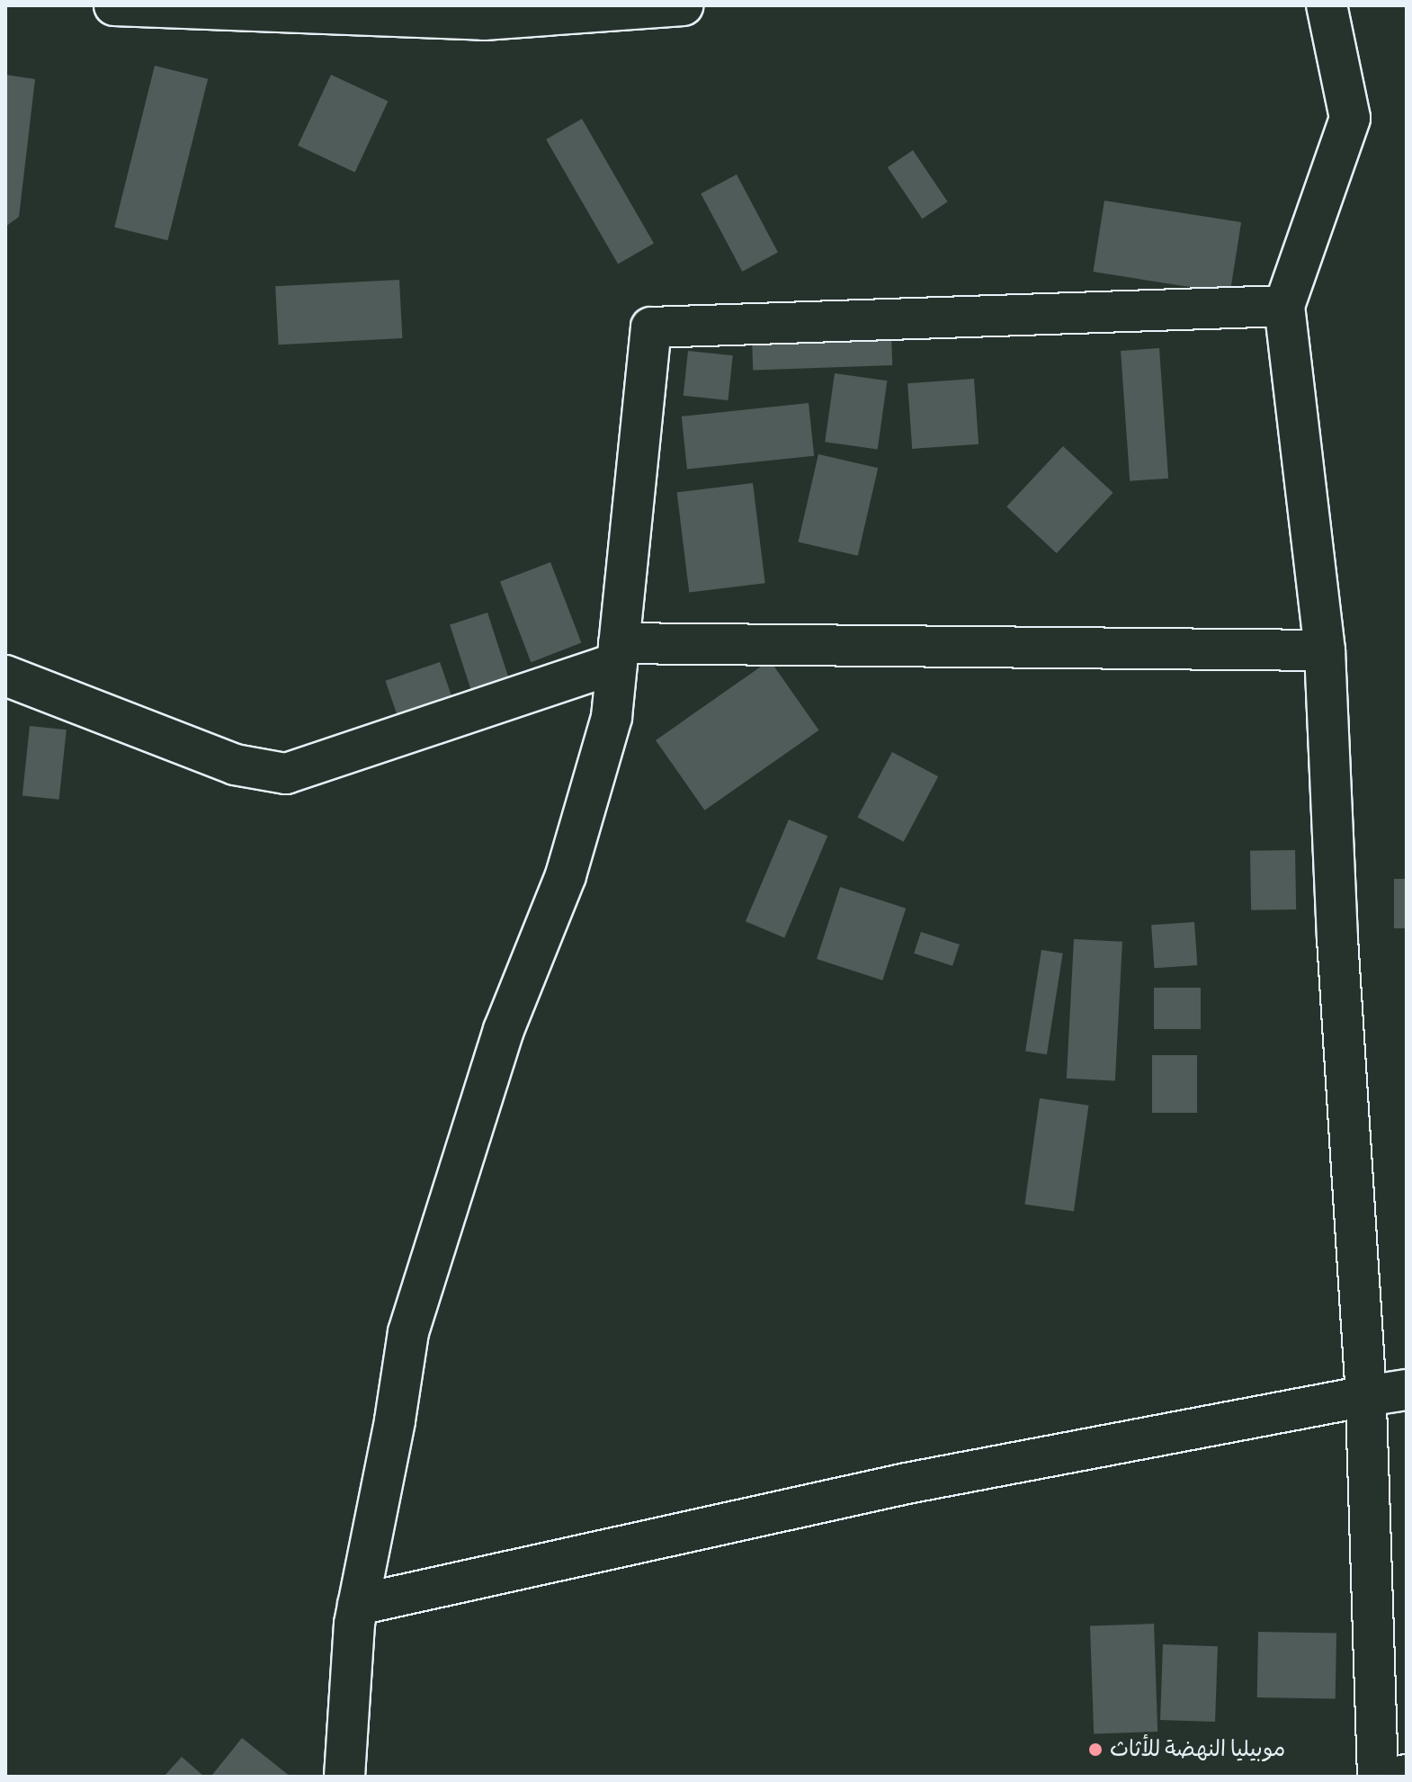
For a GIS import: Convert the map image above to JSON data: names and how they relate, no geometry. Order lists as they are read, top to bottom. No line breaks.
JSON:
{"places":["موبيليا النهضة للأثاث"]}
